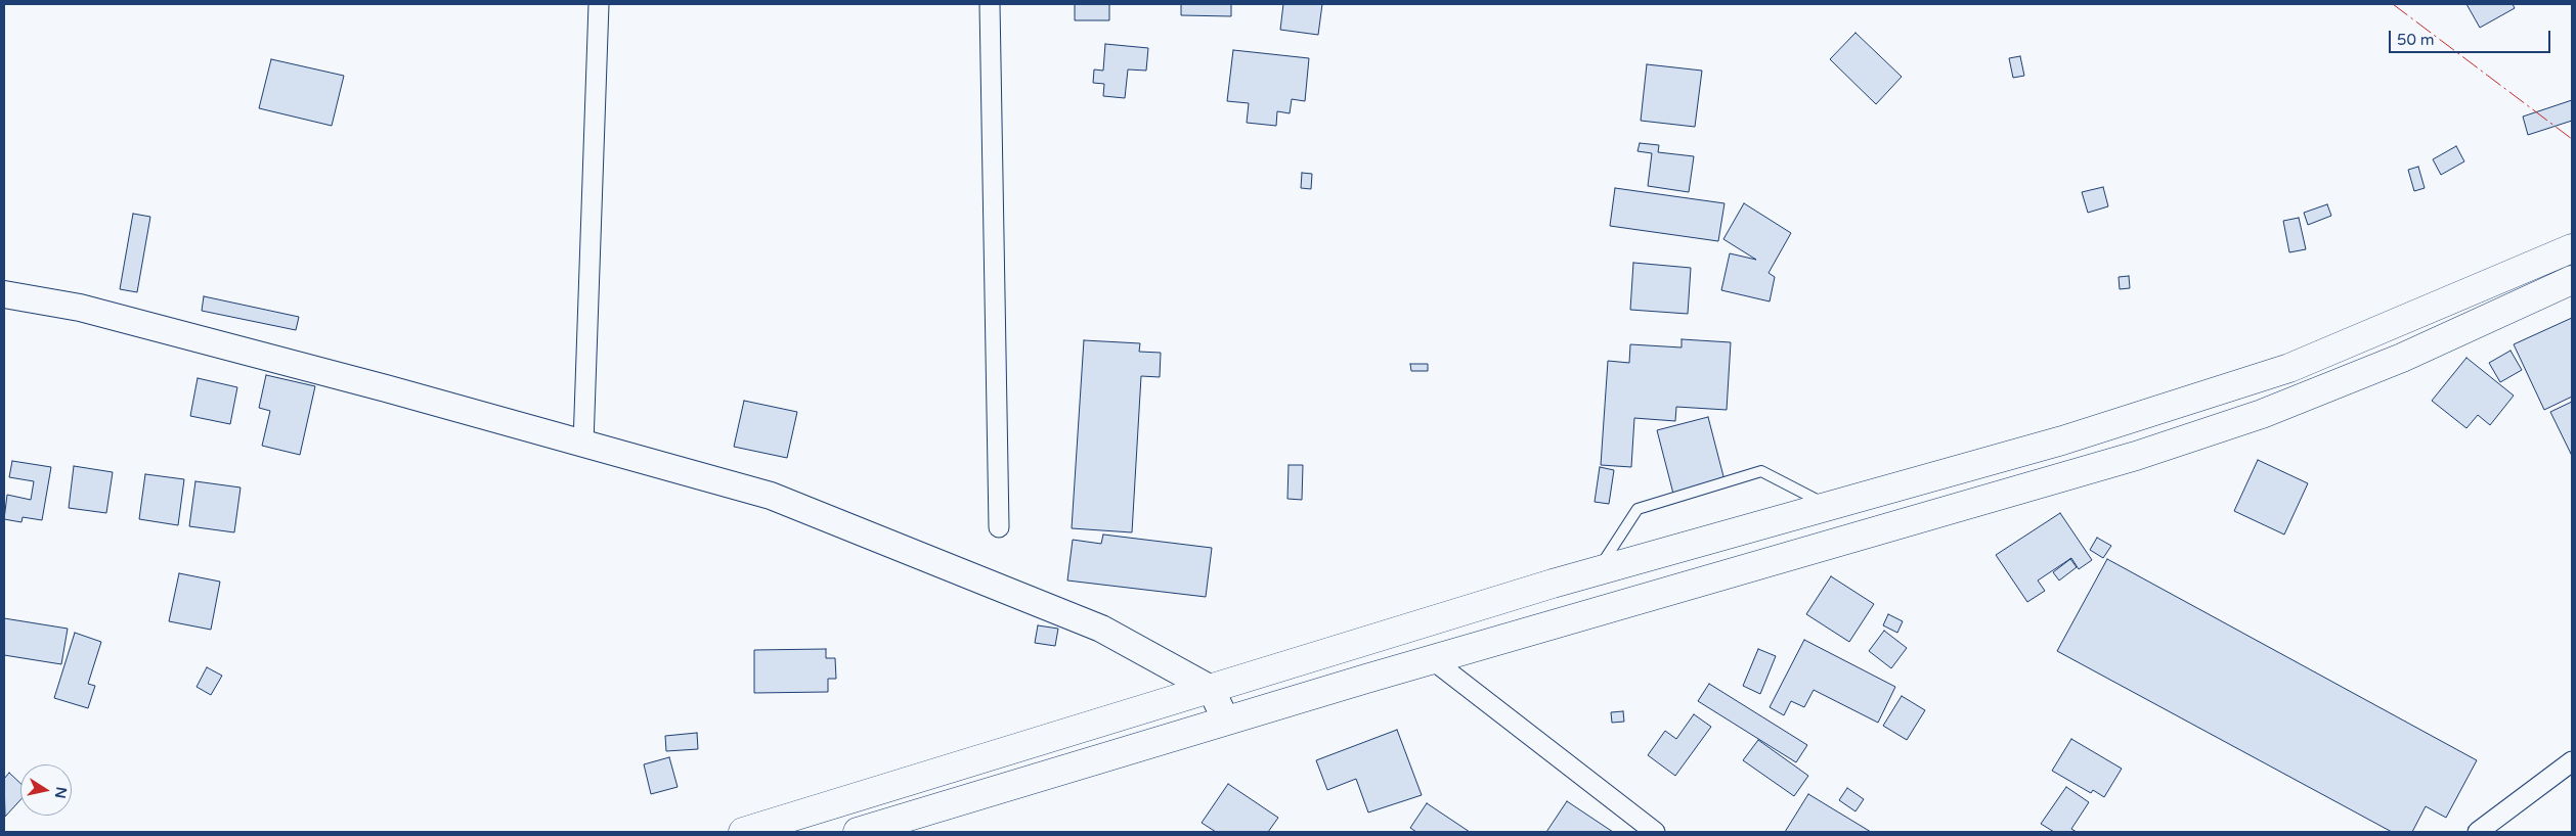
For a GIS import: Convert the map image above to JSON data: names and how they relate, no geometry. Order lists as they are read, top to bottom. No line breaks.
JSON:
{"scale_bar":"50 m","north":"right"}
